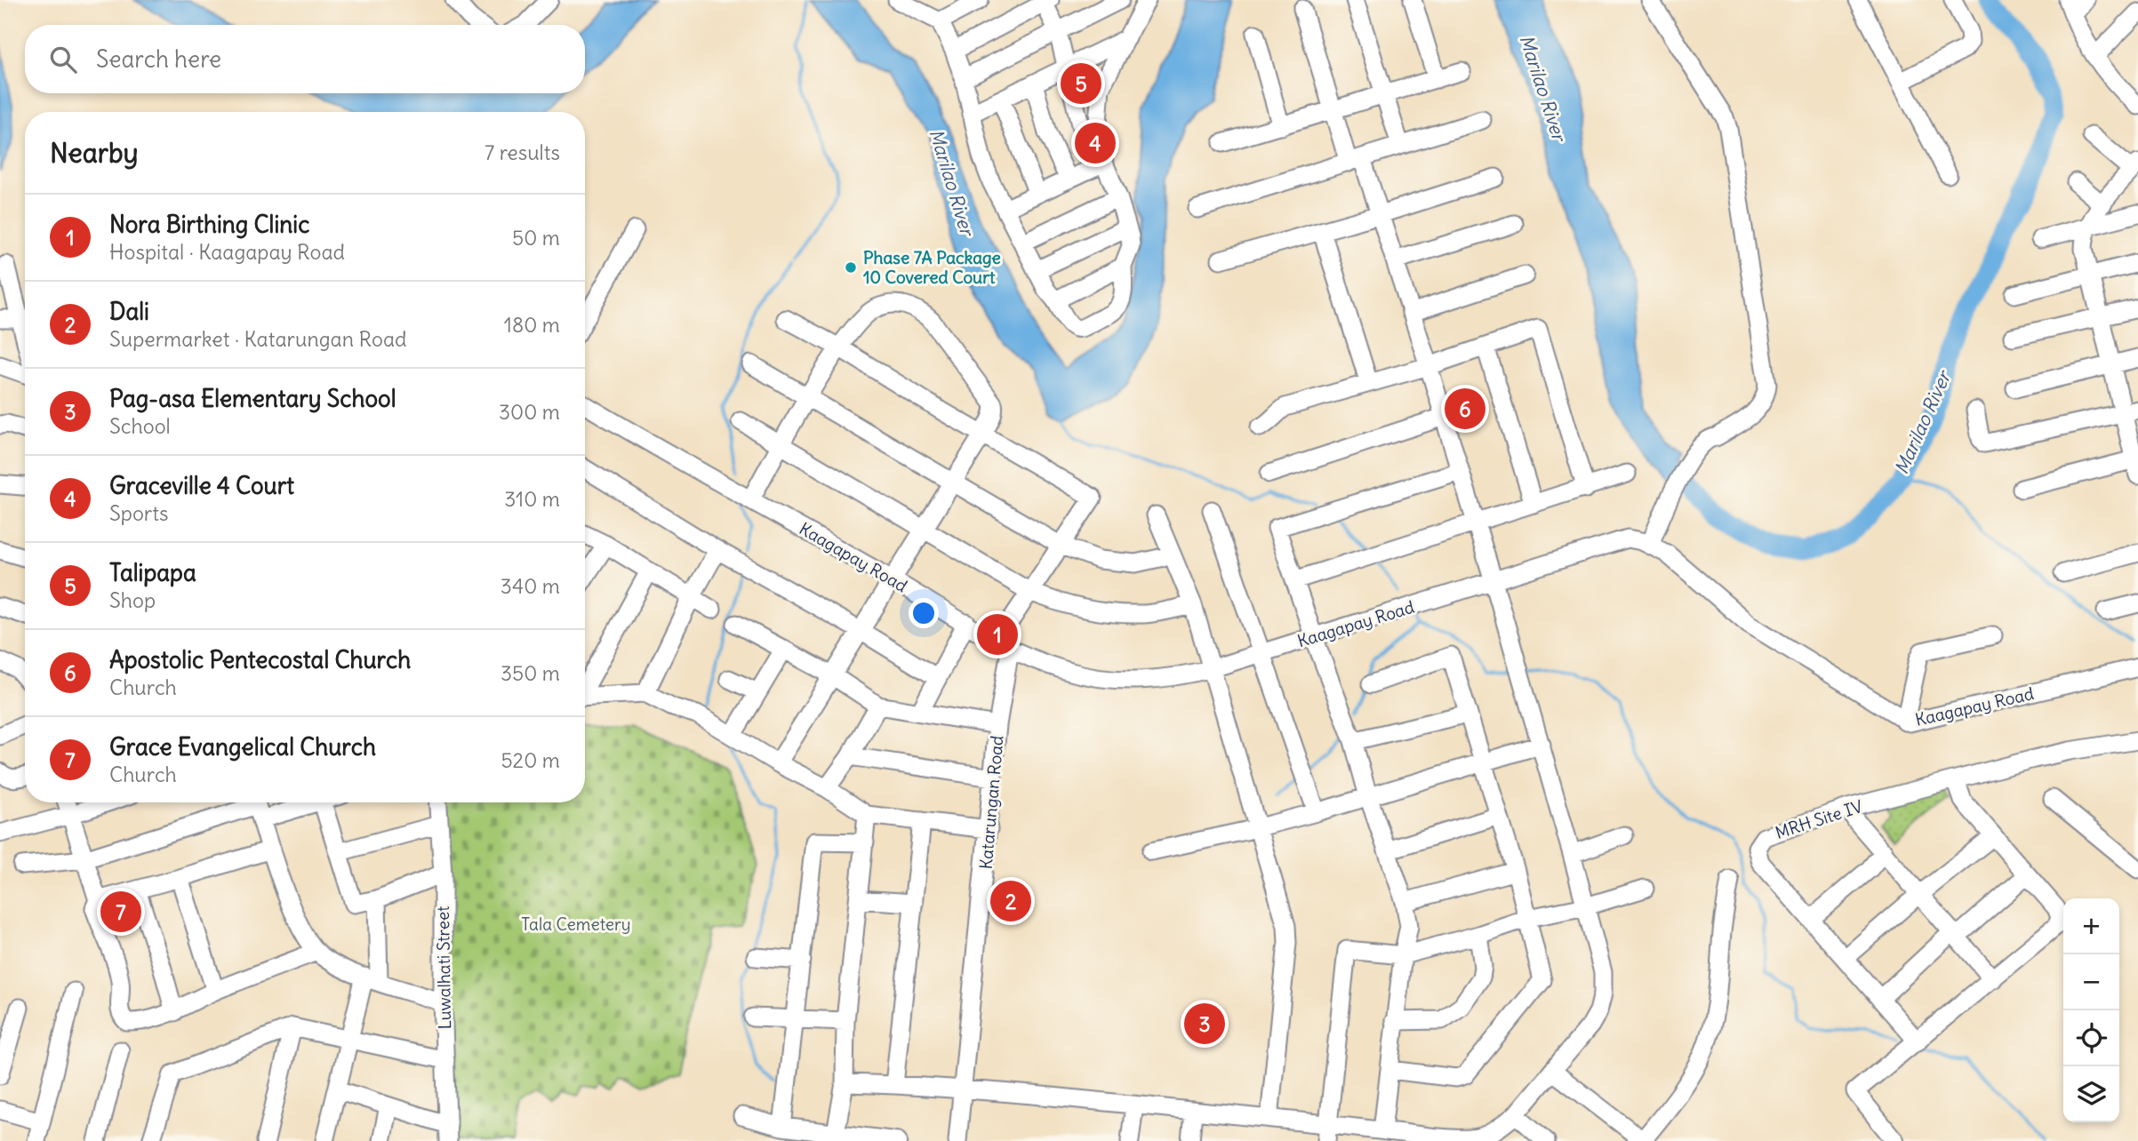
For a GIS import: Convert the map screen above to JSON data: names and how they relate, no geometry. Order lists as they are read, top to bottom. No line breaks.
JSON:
{"streets":{"street":["Kaagapay Road","Katarungan Road","MRH Site IV","Luwalhati Street"]},"crossings":[["Kaagapay Road","Katarungan Road"]],"water":["Marilao River"],"parks":["Tala Cemetery"],"places":["Phase 7A Package 10 Covered Court"],"page":{"search":"Search here","pins":["5","4","6","1","2","7","3"],"heading":["Nearby","7 results"],"list":[{"mark":"1","name":"Nora Birthing Clinic","note":"Hospital · Kaagapay Road","value":"50 m"},{"mark":"2","name":"Dali","note":"Supermarket · Katarungan Road","value":"180 m"},{"mark":"3","name":"Pag-asa Elementary School","note":"School","value":"300 m"},{"mark":"4","name":"Graceville 4 Court","note":"Sports","value":"310 m"},{"mark":"5","name":"Talipapa","note":"Shop","value":"340 m"},{"mark":"6","name":"Apostolic Pentecostal Church","note":"Church","value":"350 m"},{"mark":"7","name":"Grace Evangelical Church","note":"Church","value":"520 m"}],"map_buttons":["+","−"]}}
